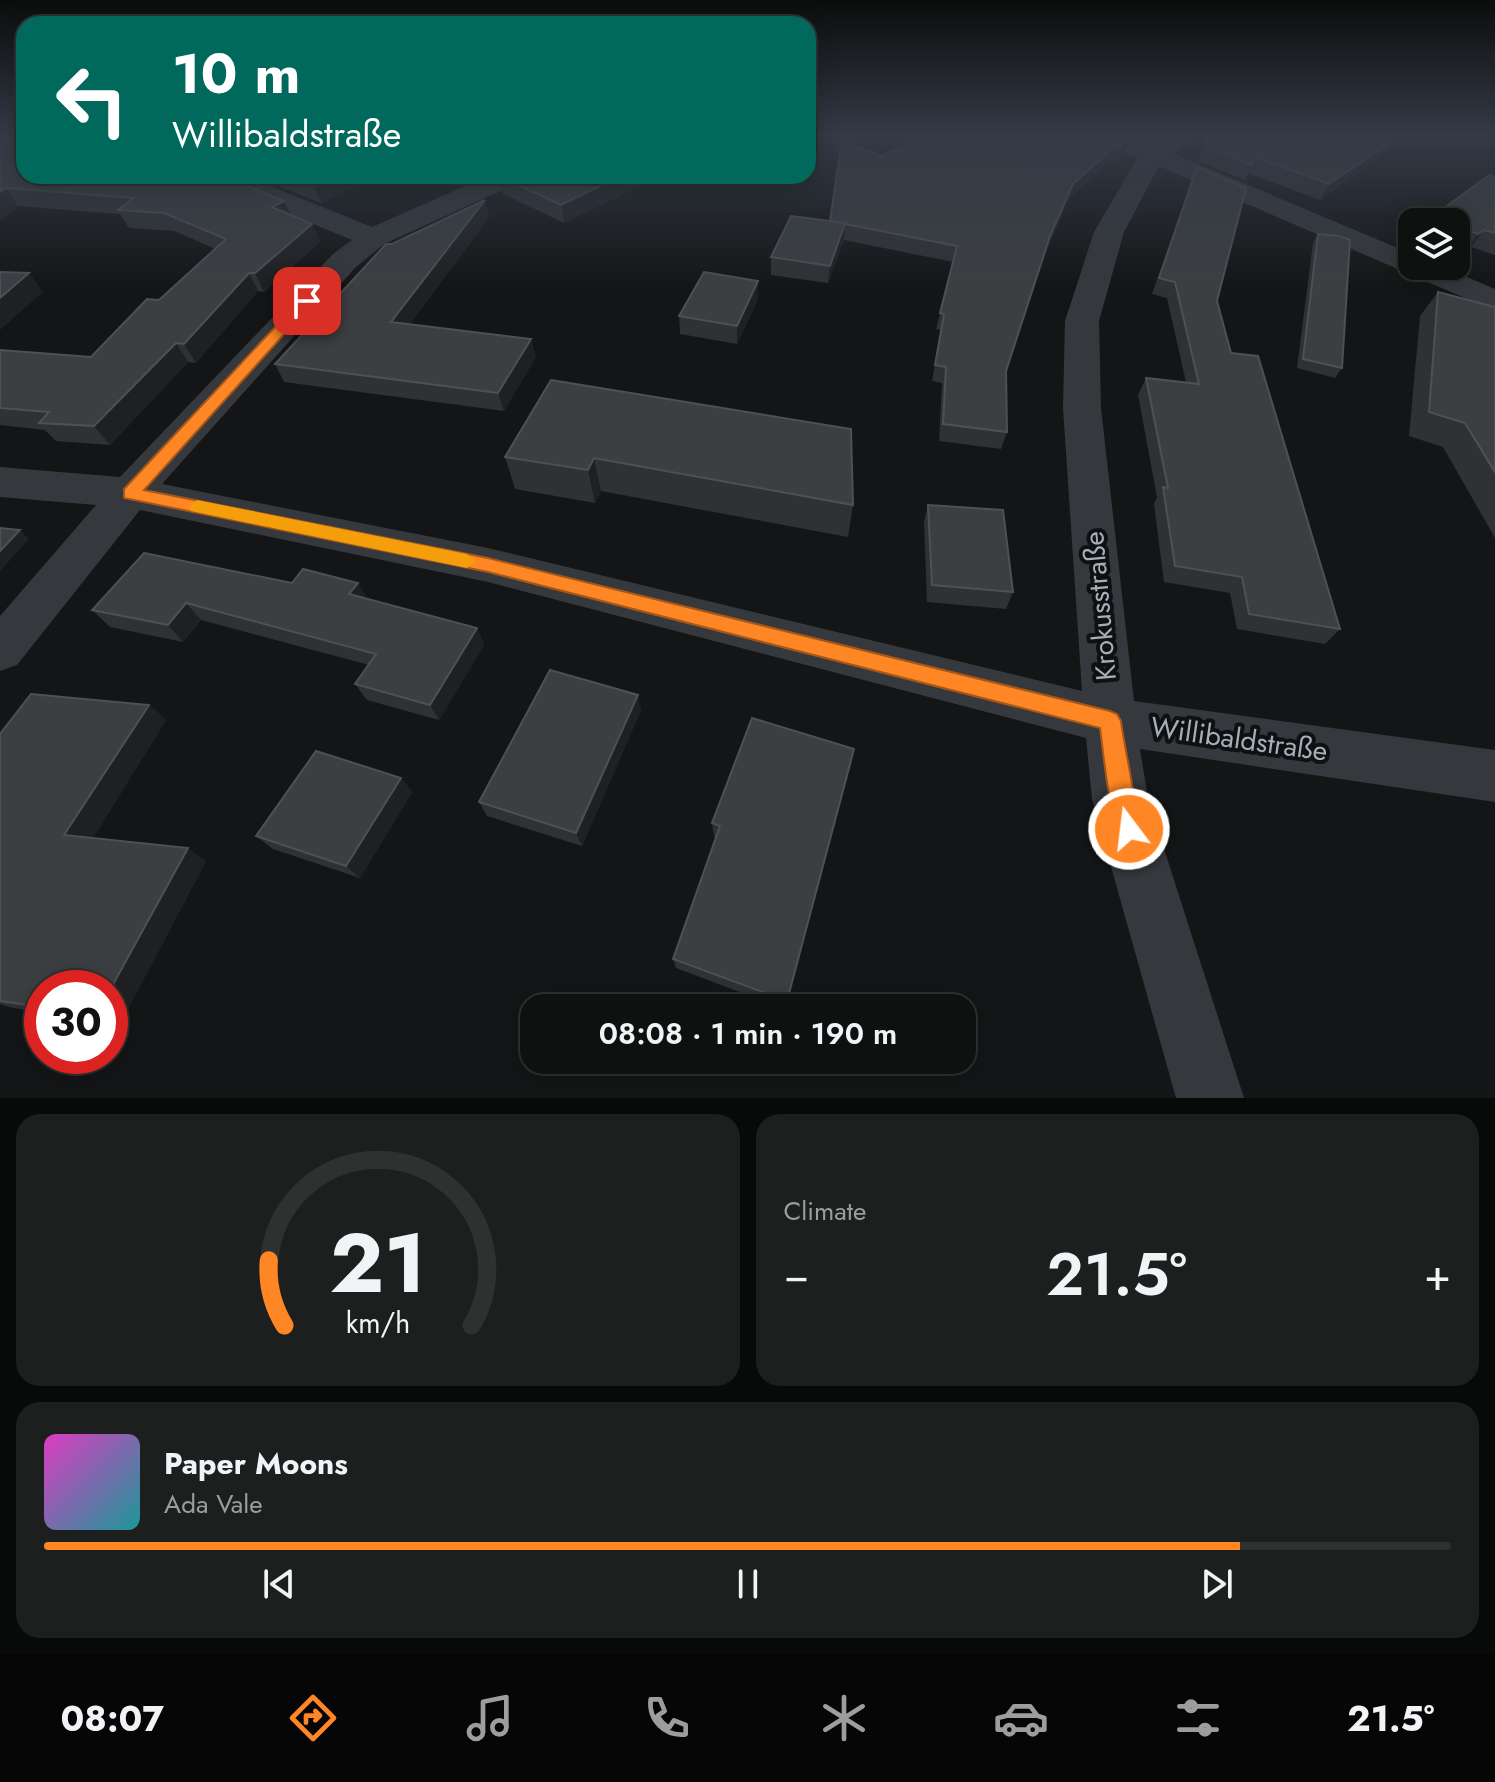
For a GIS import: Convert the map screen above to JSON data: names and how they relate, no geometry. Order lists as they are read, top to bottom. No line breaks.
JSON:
{"streets":{"street":["Krokusstraße","Willibaldstraße"]},"crossings":[["Krokusstraße","Willibaldstraße"]],"page":{"turn":["10 m","Willibaldstraße"],"limit":"30","trip":"08:08 · 1 min · 190 m","tile":"Climate","heat":["−","21.5°","+"],"song":["Paper Moons","Ada Vale"],"tabs":["08:07","21.5°"],"gauge":["21","km/h"]}}
